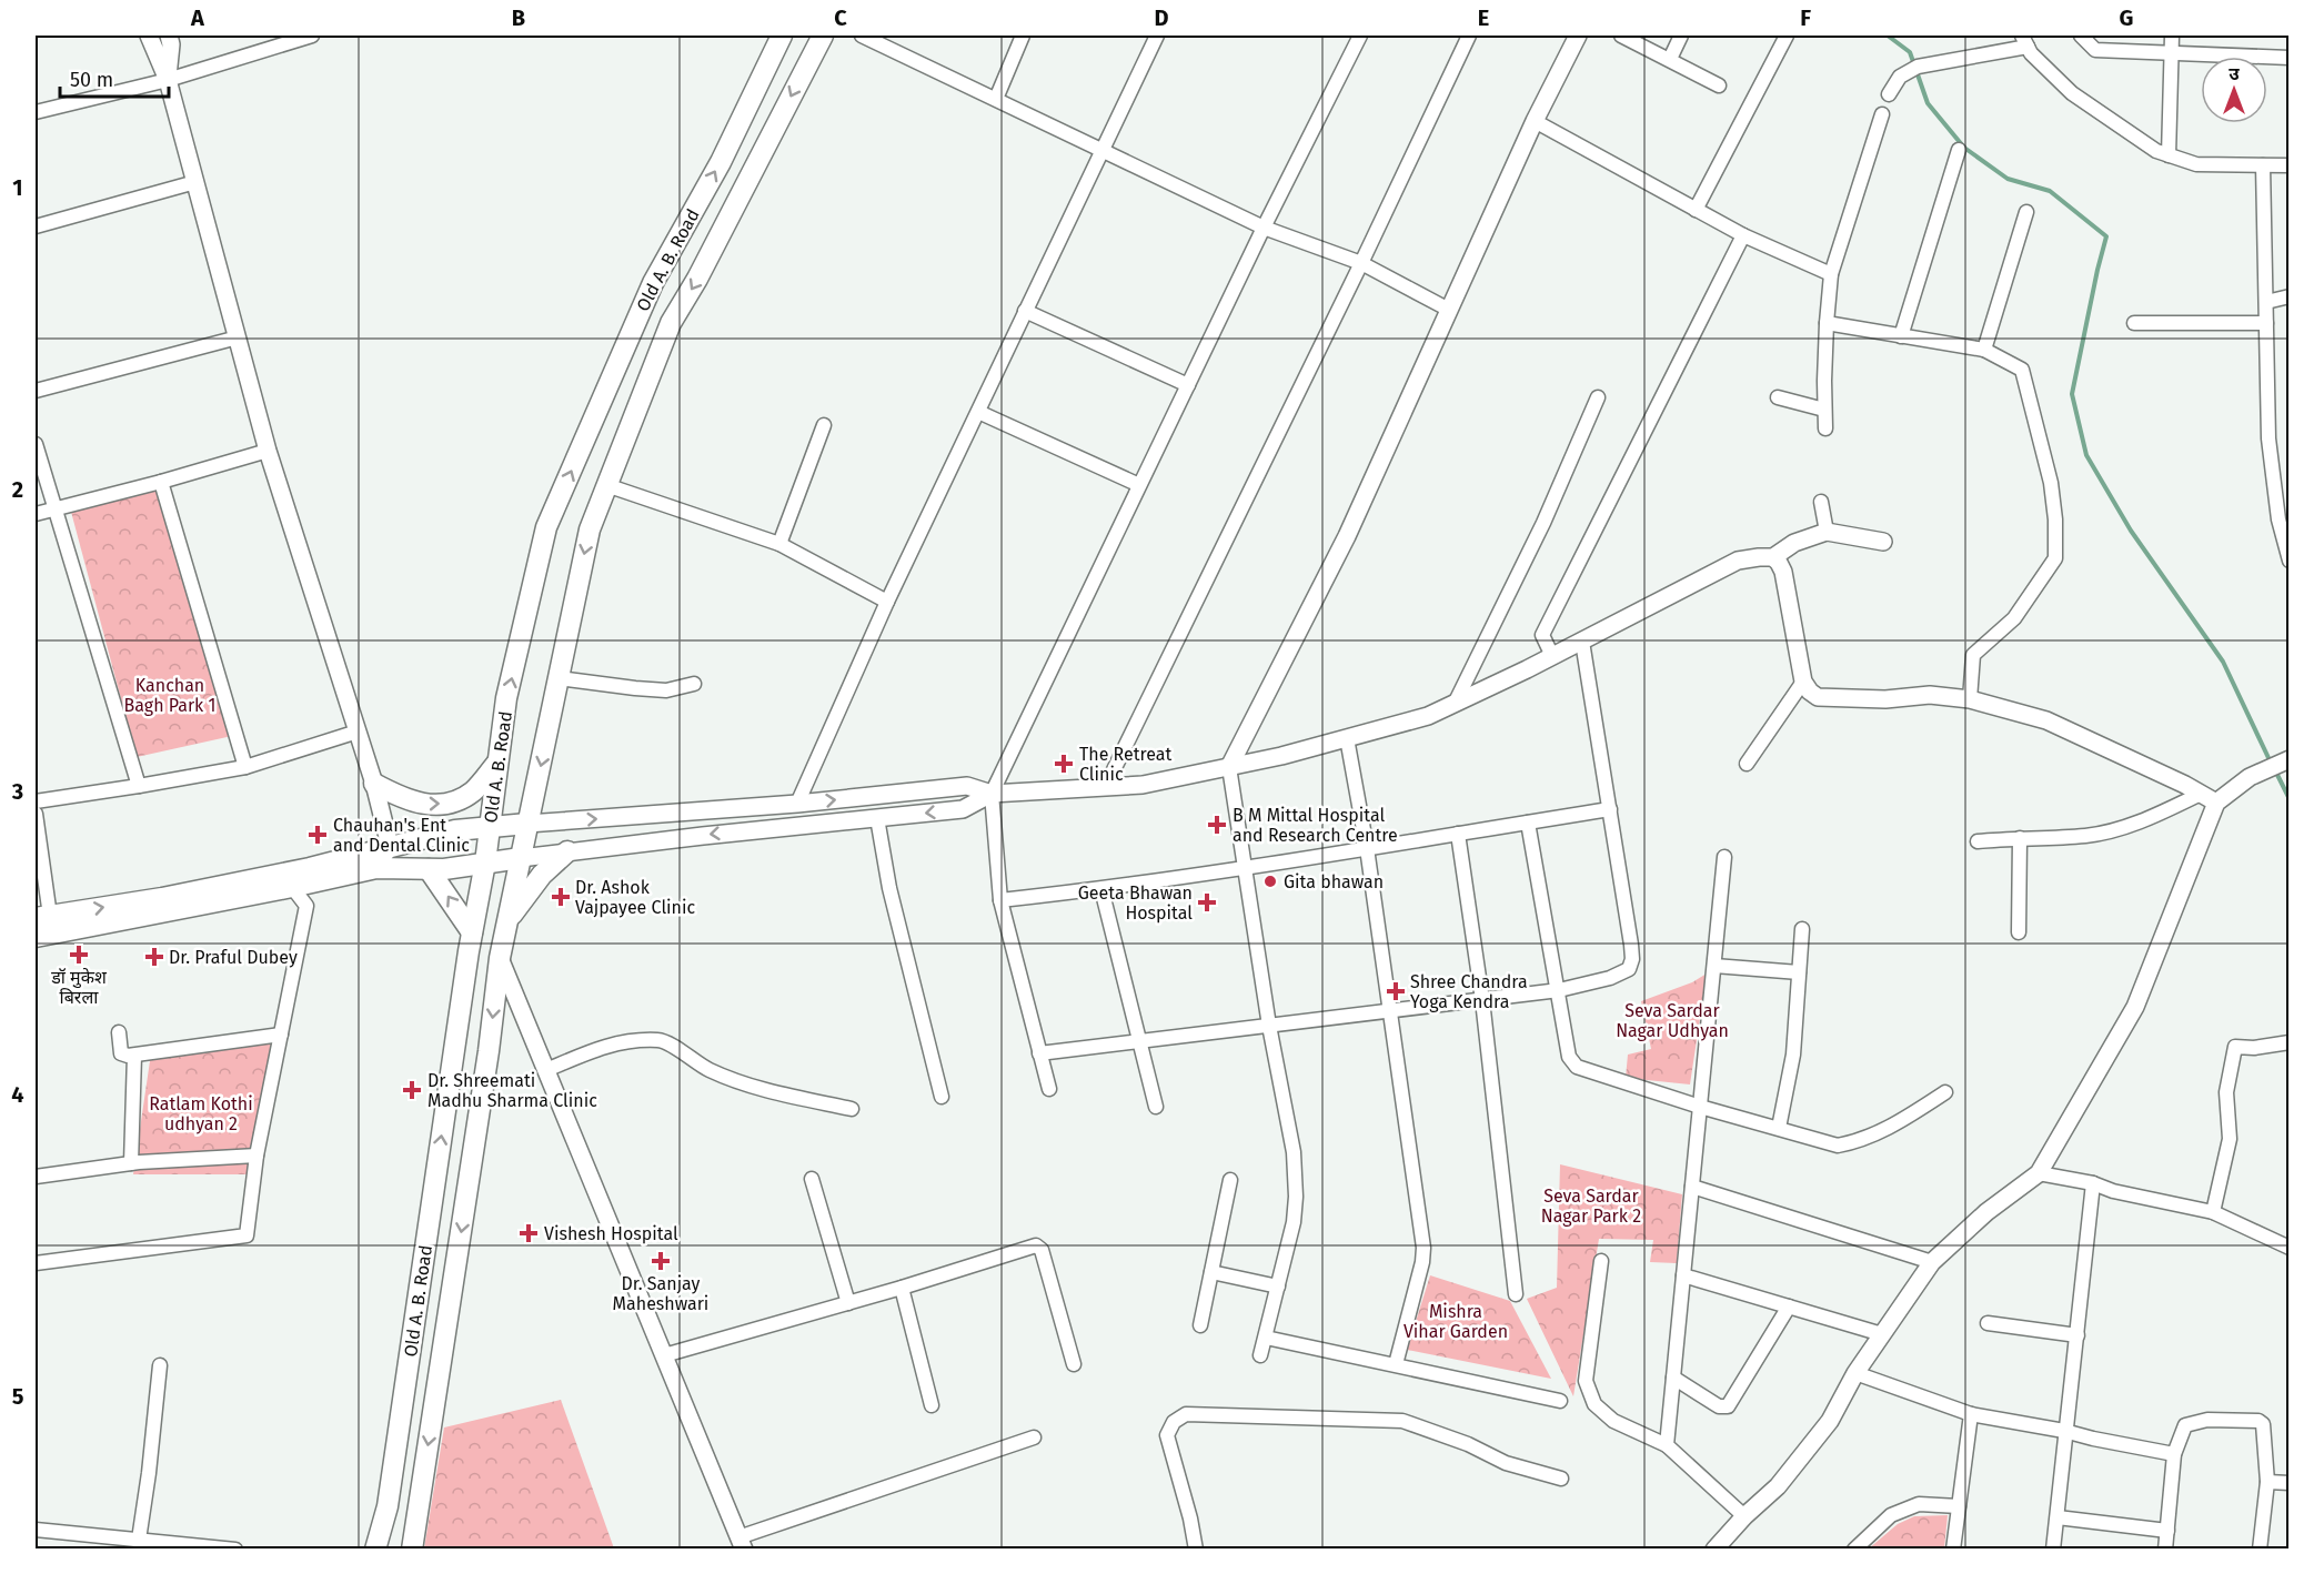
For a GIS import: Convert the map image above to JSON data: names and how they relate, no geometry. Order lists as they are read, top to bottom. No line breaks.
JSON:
{"streets":{"main road":["Old A. B. Road"]},"parks":["Kanchan Bagh Park 1","Seva Sardar Nagar Udhyan","Ratlam Kothi udhyan 2","Seva Sardar Nagar Park 2","Mishra Vihar Garden"],"places":{"health":["The Retreat Clinic","B M Mittal Hospital and Research Centre","Chauhan's Ent and Dental Clinic","Dr. Ashok Vajpayee Clinic","Geeta Bhawan Hospital","डॉ मुकेश बिरला","Dr. Praful Dubey","Shree Chandra Yoga Kendra","Dr. Shreemati Madhu Sharma Clinic","Vishesh Hospital","Dr. Sanjay Maheshwari"],"other":["Gita bhawan"]},"scale_bar":"50 m","north":"top","grid":{"columns":["A","B","C","D","E","F","G"],"rows":["1","2","3","4","5"]}}
